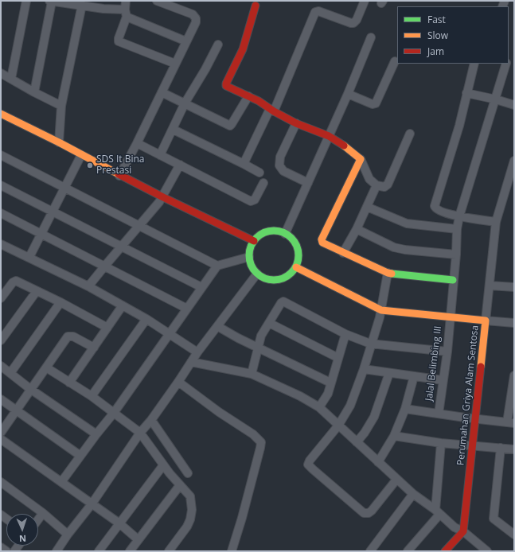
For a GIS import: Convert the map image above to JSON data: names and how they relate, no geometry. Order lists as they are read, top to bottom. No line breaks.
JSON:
{"streets":{"street":["Jalal Belimbing III","Perumahan Griya Alam Sentosa"]},"crossings":[["Jalal Belimbing III","Perumahan Griya Alam Sentosa"]],"places":["SDS It Bina Prestasi"],"legend":["Fast","Slow","Jam"],"north":"bottom"}
